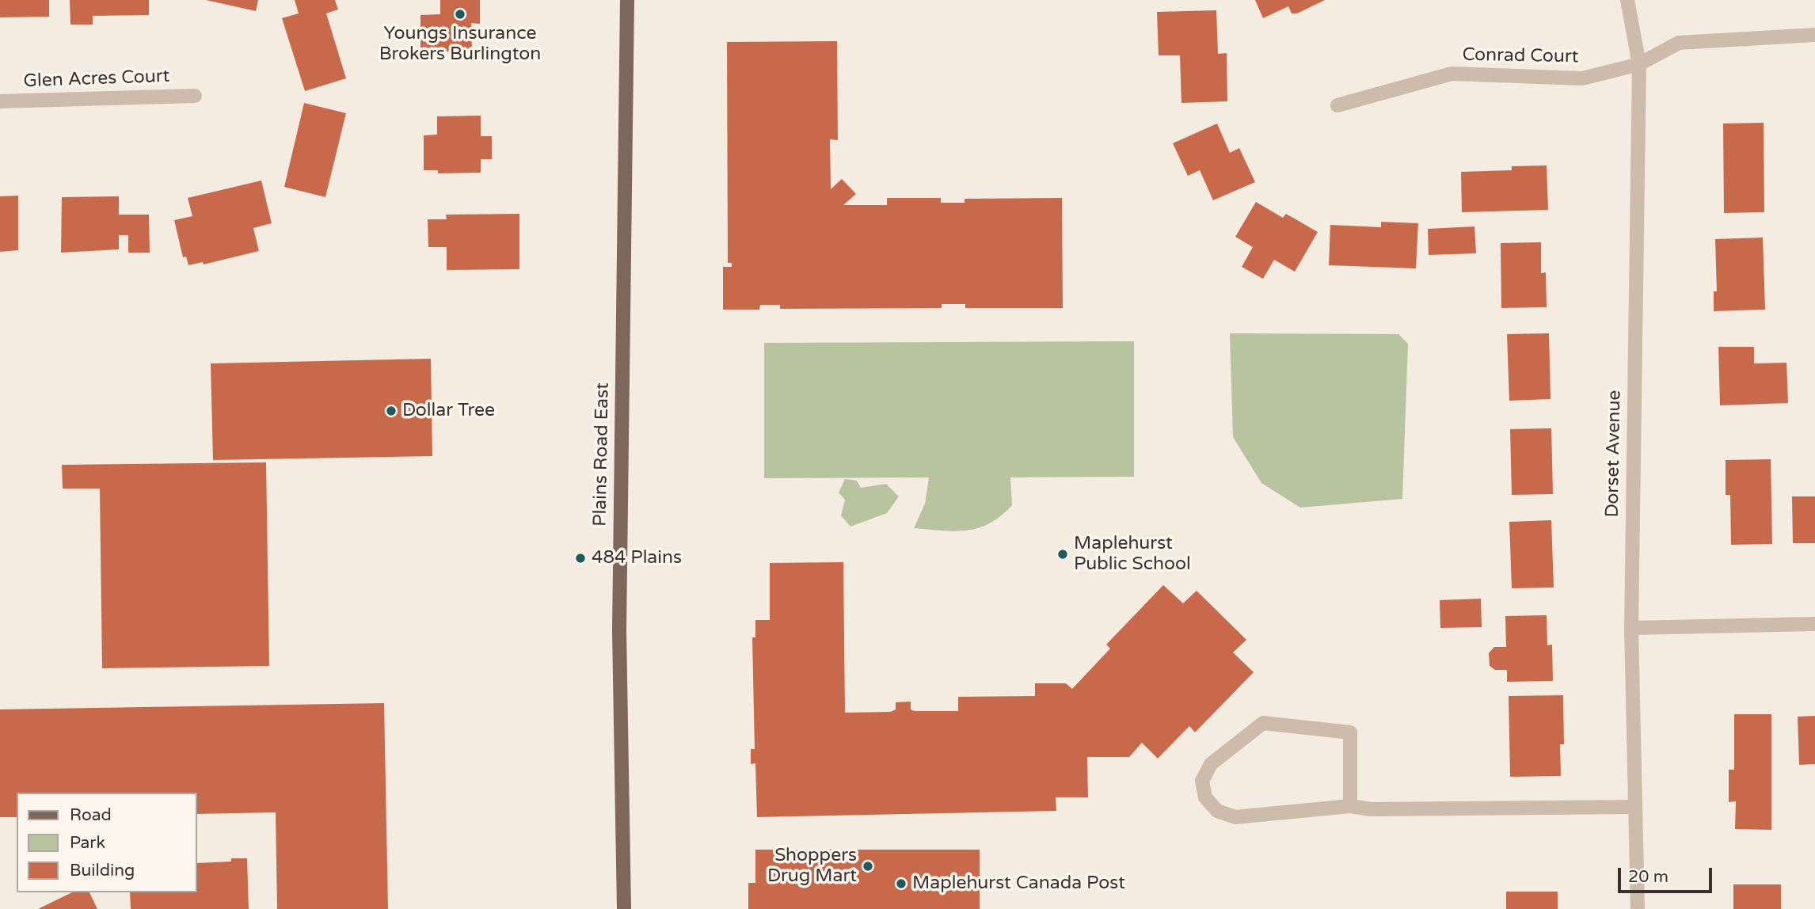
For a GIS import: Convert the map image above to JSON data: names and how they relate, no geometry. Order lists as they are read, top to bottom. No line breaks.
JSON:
{"streets":{"main road":["Plains Road East"],"street":["Conrad Court","Glen Acres Court","Dorset Avenue"]},"crossings":[["Conrad Court","Dorset Avenue"]],"places":["Youngs Insurance Brokers Burlington","Dollar Tree","Maplehurst Public School","484 Plains","Shoppers Drug Mart","Maplehurst Canada Post"],"legend":["Road","Park","Building"],"scale_bar":"20 m"}
